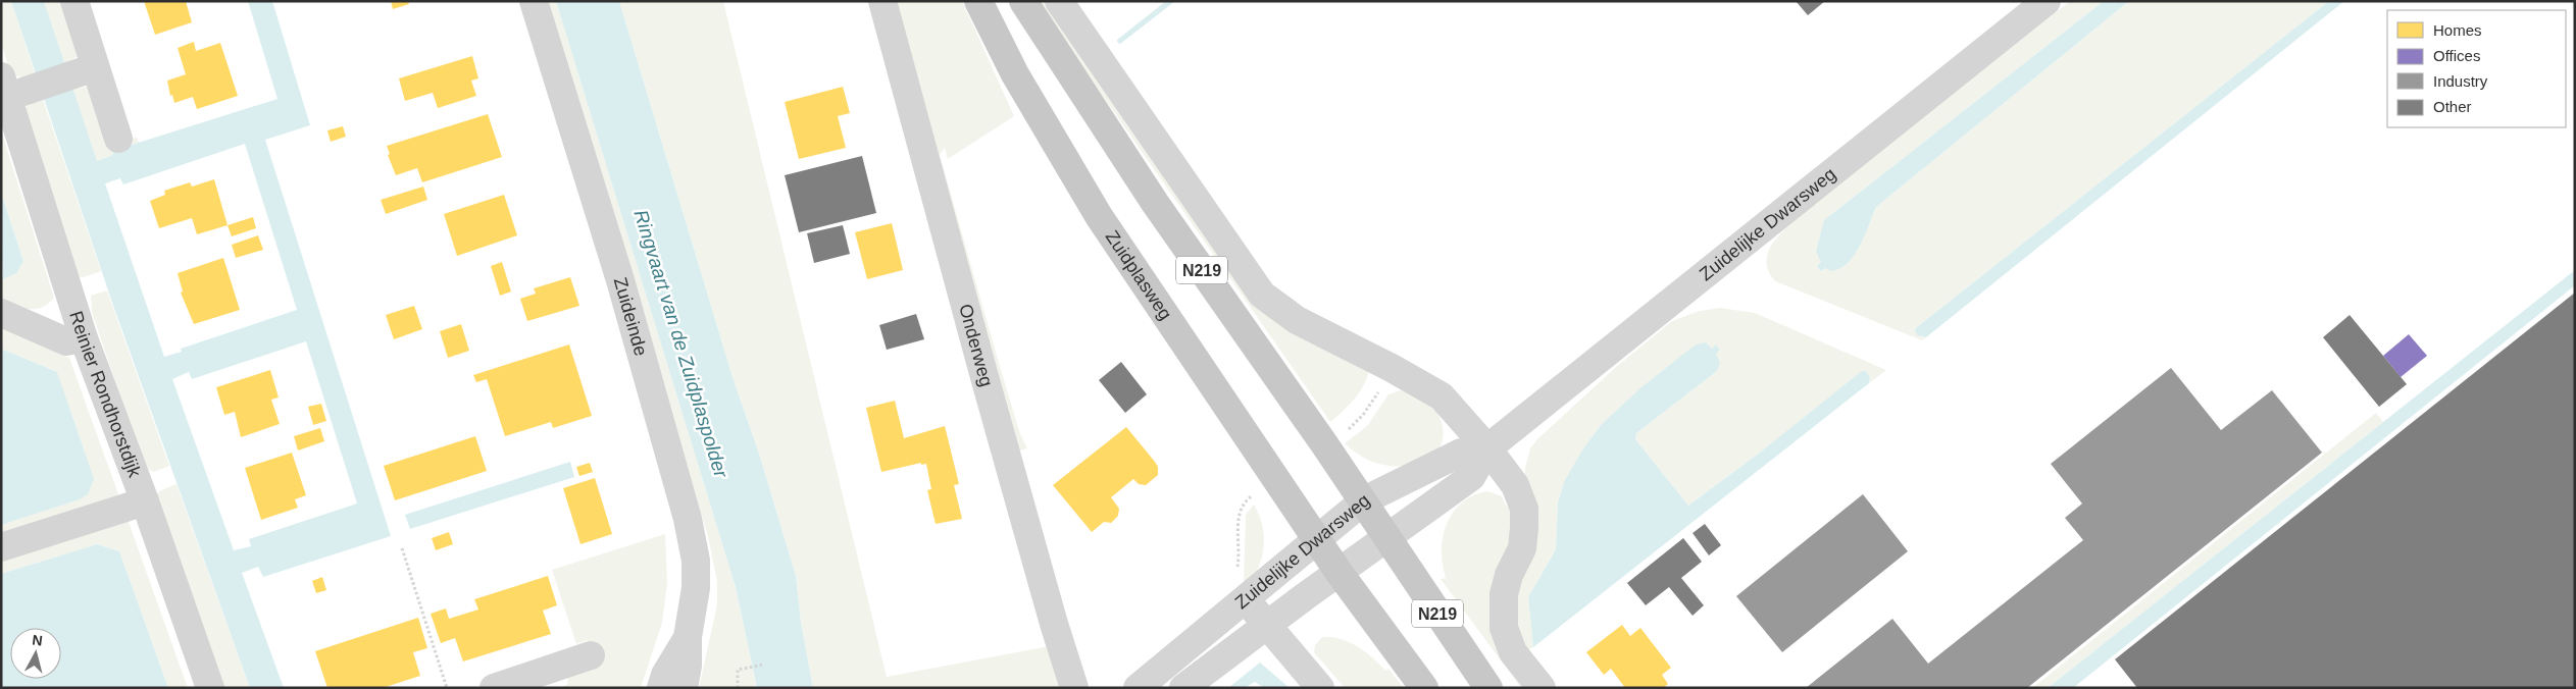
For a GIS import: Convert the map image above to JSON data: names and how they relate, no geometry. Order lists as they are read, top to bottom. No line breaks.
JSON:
{"streets":{"main road":["N219","Zuidplasweg"],"street":["Zuidelijke Dwarsweg","Zuideinde","Onderweg","Reinier Rondhorstdijk"]},"crossings":[["Zuidelijke Dwarsweg","N219"],["Zuidelijke Dwarsweg","Zuidplasweg"]],"water":["Ringvaart van de Zuidplaspolder"],"legend":["Homes","Offices","Industry","Other"],"north":"top"}
